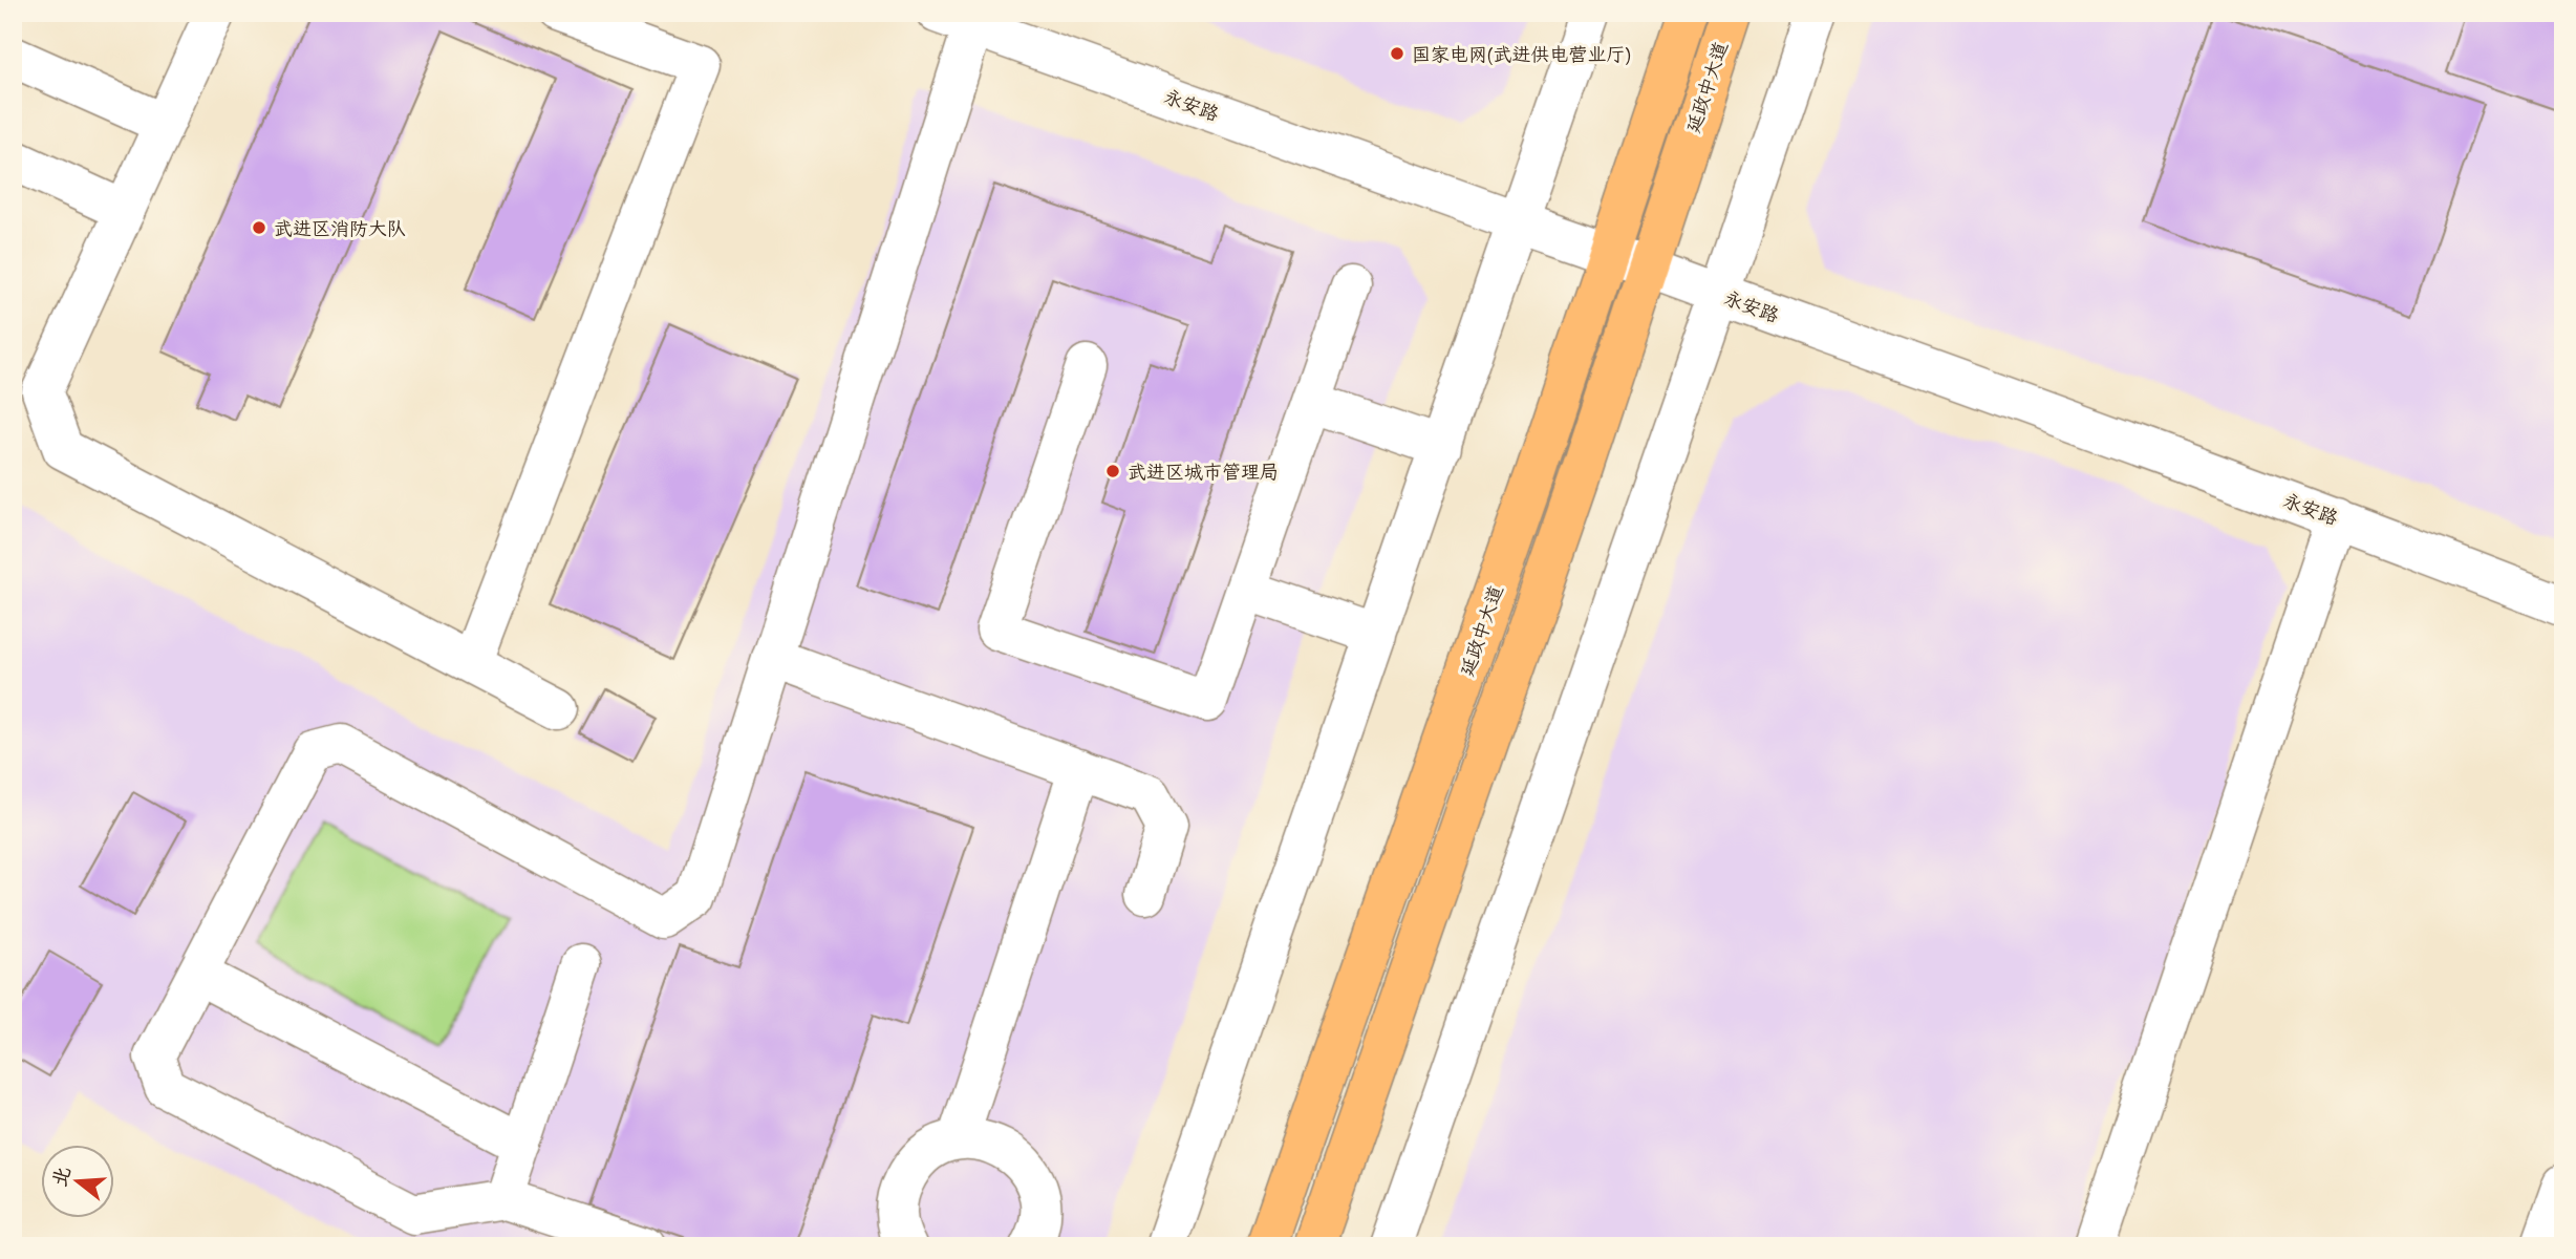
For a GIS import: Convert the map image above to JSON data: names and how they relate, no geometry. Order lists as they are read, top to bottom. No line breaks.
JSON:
{"streets":{"main road":["延政中大道"],"street":["永安路"]},"crossings":[["延政中大道","永安路"]],"places":["国家电网(武进供电营业厅)","武进区消防大队","武进区城市管理局"],"north":"left"}
